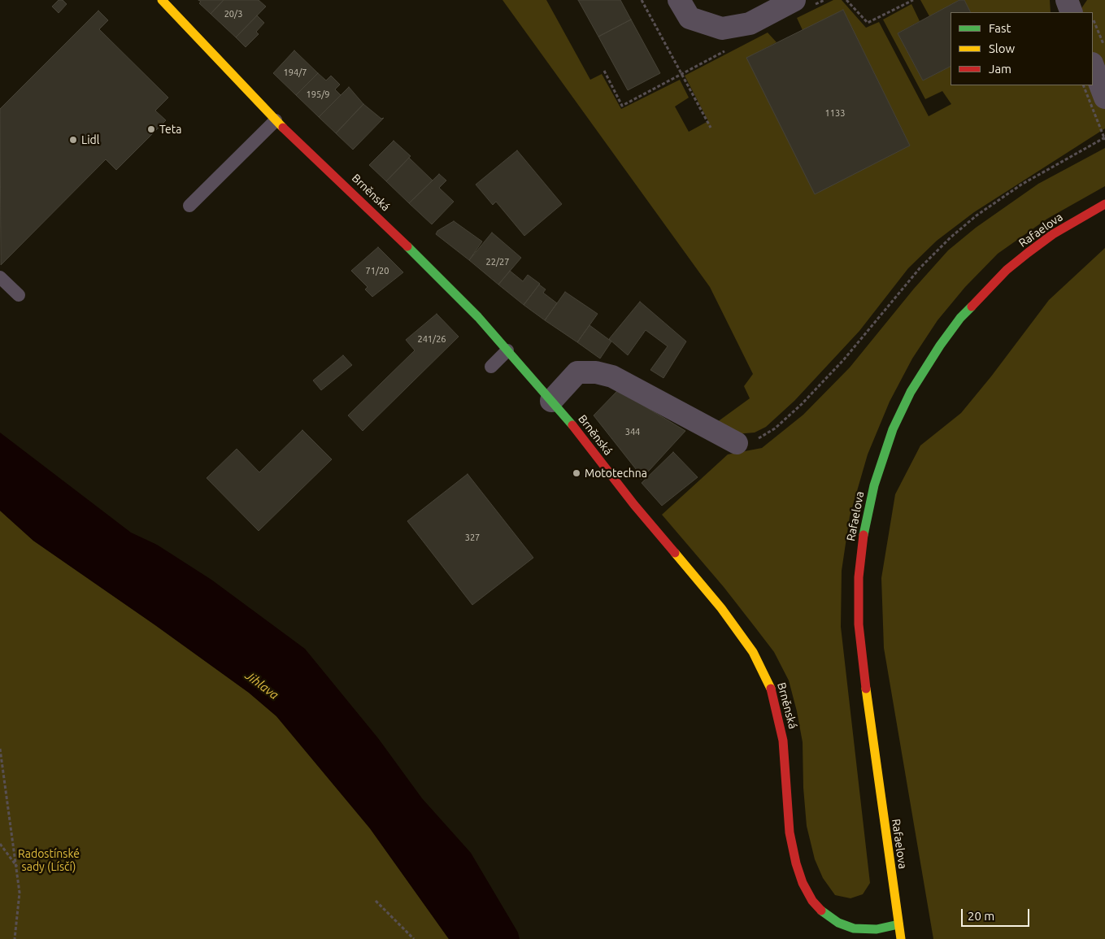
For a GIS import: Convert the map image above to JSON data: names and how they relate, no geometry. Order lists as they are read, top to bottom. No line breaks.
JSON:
{"streets":{"street":["Brněnská","Rafaelova"]},"crossings":[["Brněnská","Rafaelova"]],"water":["Jihlava"],"parks":["Radostínské sady (Lísčí)"],"places":["Teta","Lidl","Mototechna"],"house_numbers":["20/3","194/7","195/9","1133","22/27","71/20","241/26","344","327"],"legend":["Fast","Slow","Jam"],"scale_bar":"20 m"}
